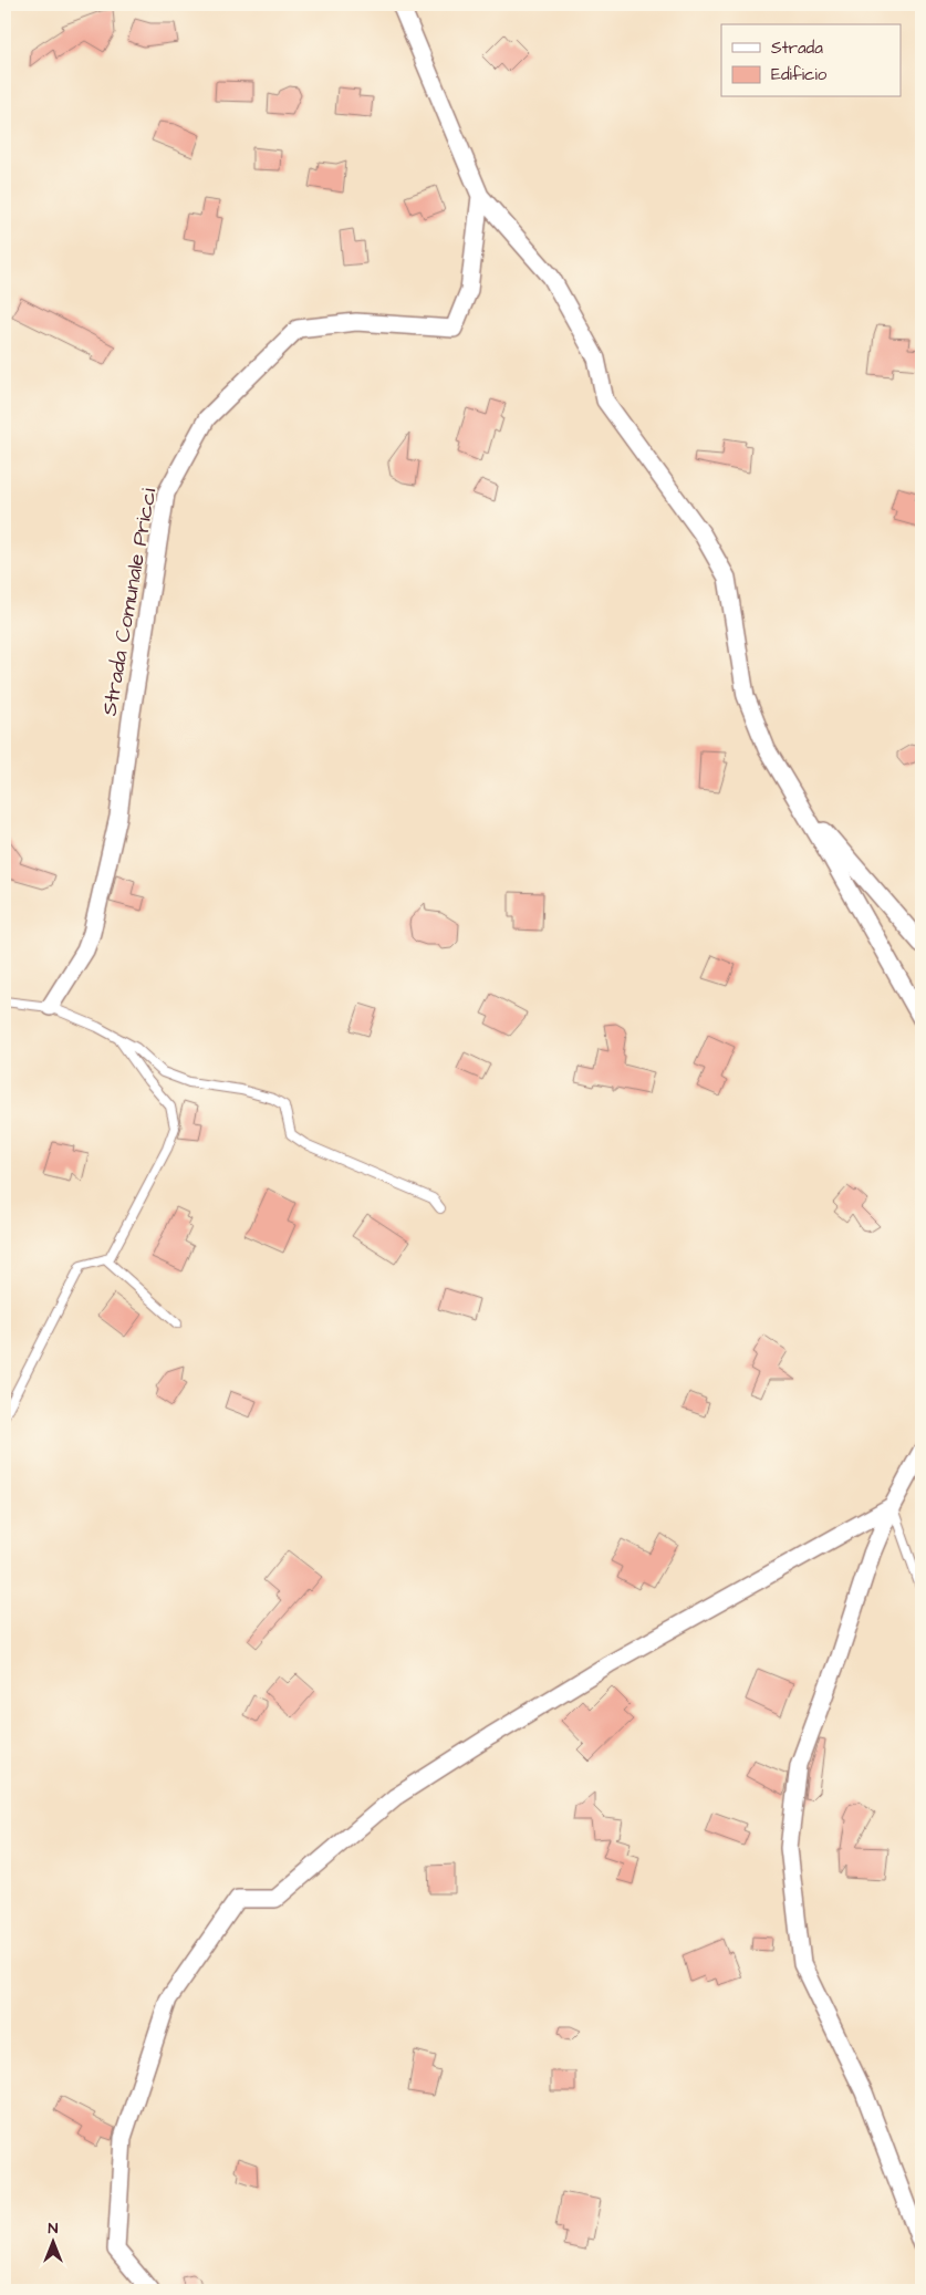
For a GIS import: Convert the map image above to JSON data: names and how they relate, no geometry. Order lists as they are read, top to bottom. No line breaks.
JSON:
{"streets":{"street":["Strada Comunale Pricci"]},"legend":["Strada","Edificio"],"north":"top"}
